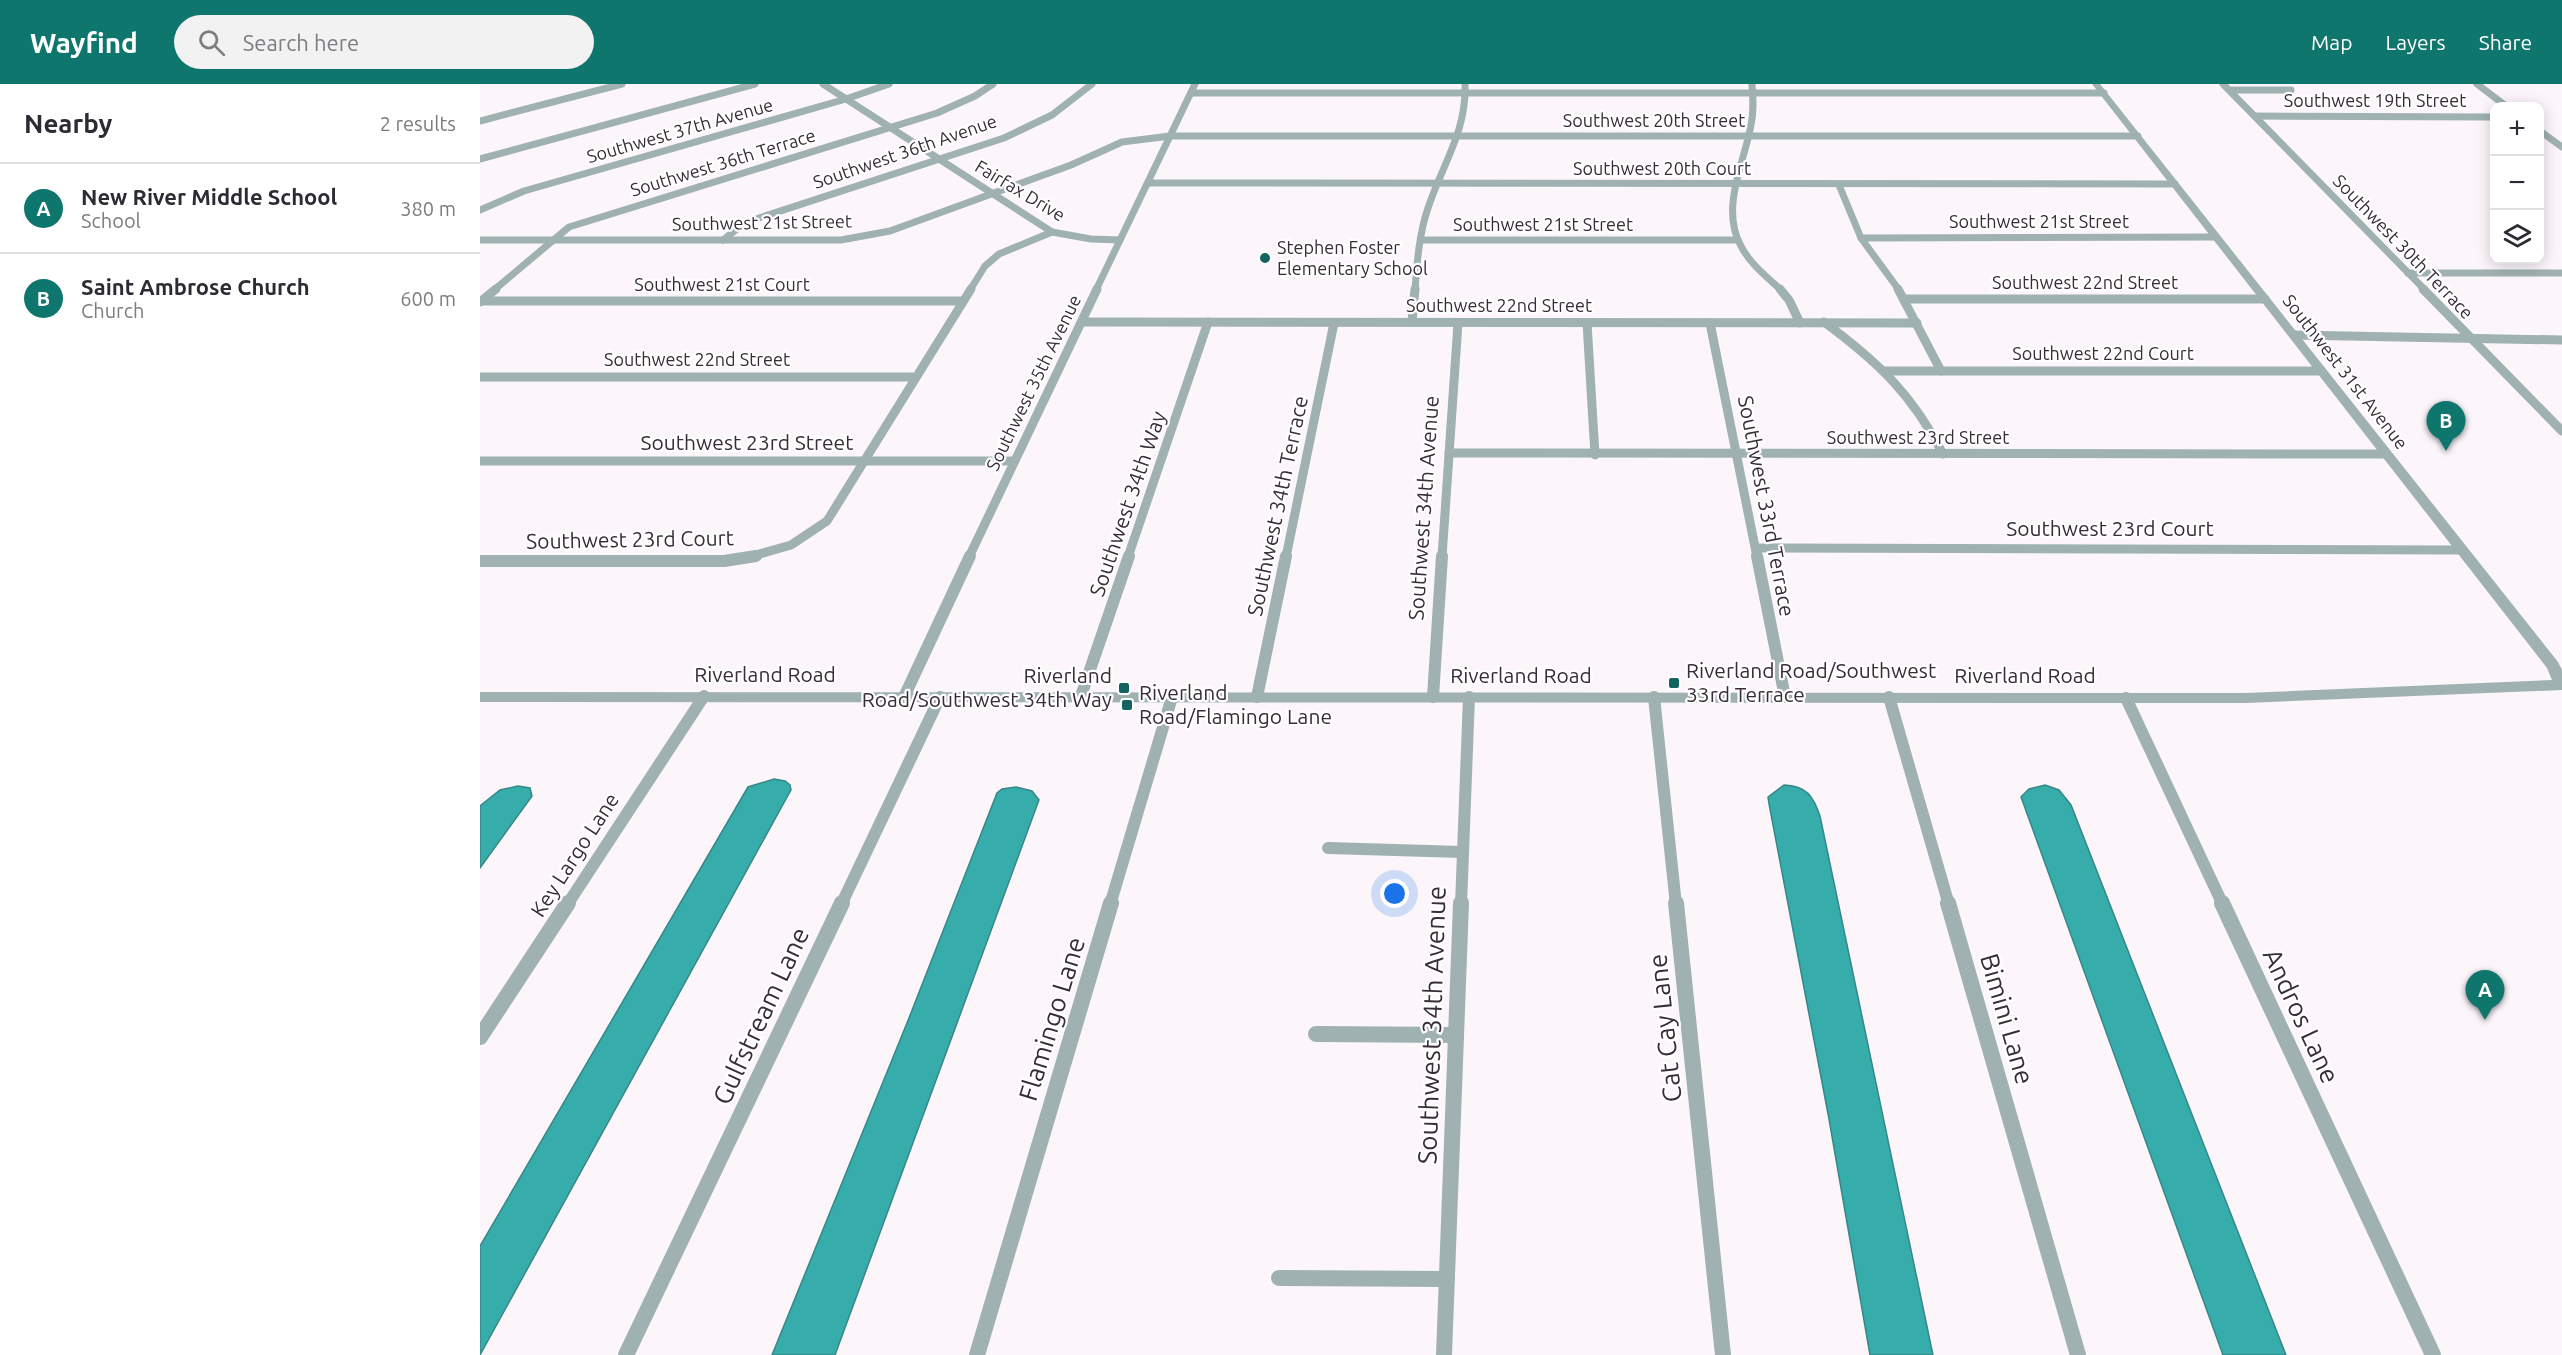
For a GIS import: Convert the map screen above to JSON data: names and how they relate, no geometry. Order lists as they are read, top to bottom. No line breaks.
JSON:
{"streets":{"street":["Southwest 19th Street","Southwest 20th Street","Southwest 37th Avenue","Southwest 36th Avenue","Southwest 36th Terrace","Southwest 20th Court","Fairfax Drive","Southwest 21st Street","Southwest 30th Terrace","Southwest 22nd Street","Southwest 21st Court","Southwest 22nd Court","Southwest 31st Avenue","Southwest 35th Avenue","Southwest 23rd Street","Southwest 34th Way","Southwest 34th Terrace","Southwest 33rd Terrace","Southwest 34th Avenue","Southwest 23rd Court","Riverland Road","Key Largo Lane","Gulfstream Lane","Andros Lane","Flamingo Lane","Bimini Lane","Cat Cay Lane"]},"crossings":[["Southwest 19th Street","Southwest 30th Terrace"],["Southwest 20th Street","Southwest 21st Street"],["Southwest 20th Street","Southwest 31st Avenue"],["Southwest 20th Street","Southwest 35th Avenue"],["Southwest 37th Avenue","Fairfax Drive"],["Southwest 36th Avenue","Fairfax Drive"],["Southwest 36th Avenue","Southwest 21st Street"],["Southwest 36th Terrace","Fairfax Drive"],["Southwest 36th Terrace","Southwest 21st Street"],["Southwest 36th Terrace","Southwest 21st Court"],["Southwest 20th Court","Southwest 31st Avenue"],["Southwest 20th Court","Southwest 35th Avenue"],["Fairfax Drive","Southwest 21st Street"],["Fairfax Drive","Southwest 35th Avenue"],["Southwest 21st Street","Southwest 31st Avenue"],["Southwest 21st Street","Southwest 35th Avenue"],["Southwest 22nd Street","Southwest 31st Avenue"],["Southwest 22nd Street","Southwest 35th Avenue"],["Southwest 22nd Street","Southwest 34th Way"],["Southwest 22nd Street","Southwest 34th Terrace"],["Southwest 22nd Street","Southwest 33rd Terrace"],["Southwest 22nd Street","Southwest 34th Avenue"],["Southwest 22nd Court","Southwest 31st Avenue"],["Southwest 31st Avenue","Southwest 23rd Street"],["Southwest 31st Avenue","Southwest 23rd Court"],["Southwest 31st Avenue","Riverland Road"],["Southwest 35th Avenue","Southwest 23rd Street"],["Southwest 35th Avenue","Riverland Road"],["Southwest 23rd Street","Southwest 33rd Terrace"],["Southwest 23rd Street","Southwest 34th Avenue"],["Southwest 23rd Street","Southwest 23rd Court"],["Southwest 34th Way","Riverland Road"],["Southwest 34th Terrace","Riverland Road"],["Southwest 33rd Terrace","Southwest 23rd Court"],["Southwest 33rd Terrace","Riverland Road"],["Southwest 34th Avenue","Riverland Road"],["Riverland Road","Key Largo Lane"],["Riverland Road","Gulfstream Lane"],["Riverland Road","Andros Lane"],["Riverland Road","Flamingo Lane"],["Riverland Road","Bimini Lane"],["Riverland Road","Cat Cay Lane"]],"places":{"other":["Stephen Foster Elementary School"],"transit":["Riverland Road/Southwest 33rd Terrace","Riverland Road/Southwest 34th Way","Riverland Road/Flamingo Lane"]},"page":{"header":"Wayfind","search":"Search here","nav":["Map","Layers","Share"],"heading":["Nearby","2 results"],"map_buttons":["+","−"],"list":[{"mark":"A","name":"New River Middle School","note":"School","value":"380 m"},{"mark":"B","name":"Saint Ambrose Church","note":"Church","value":"600 m"}],"pins":["B","A"]}}
